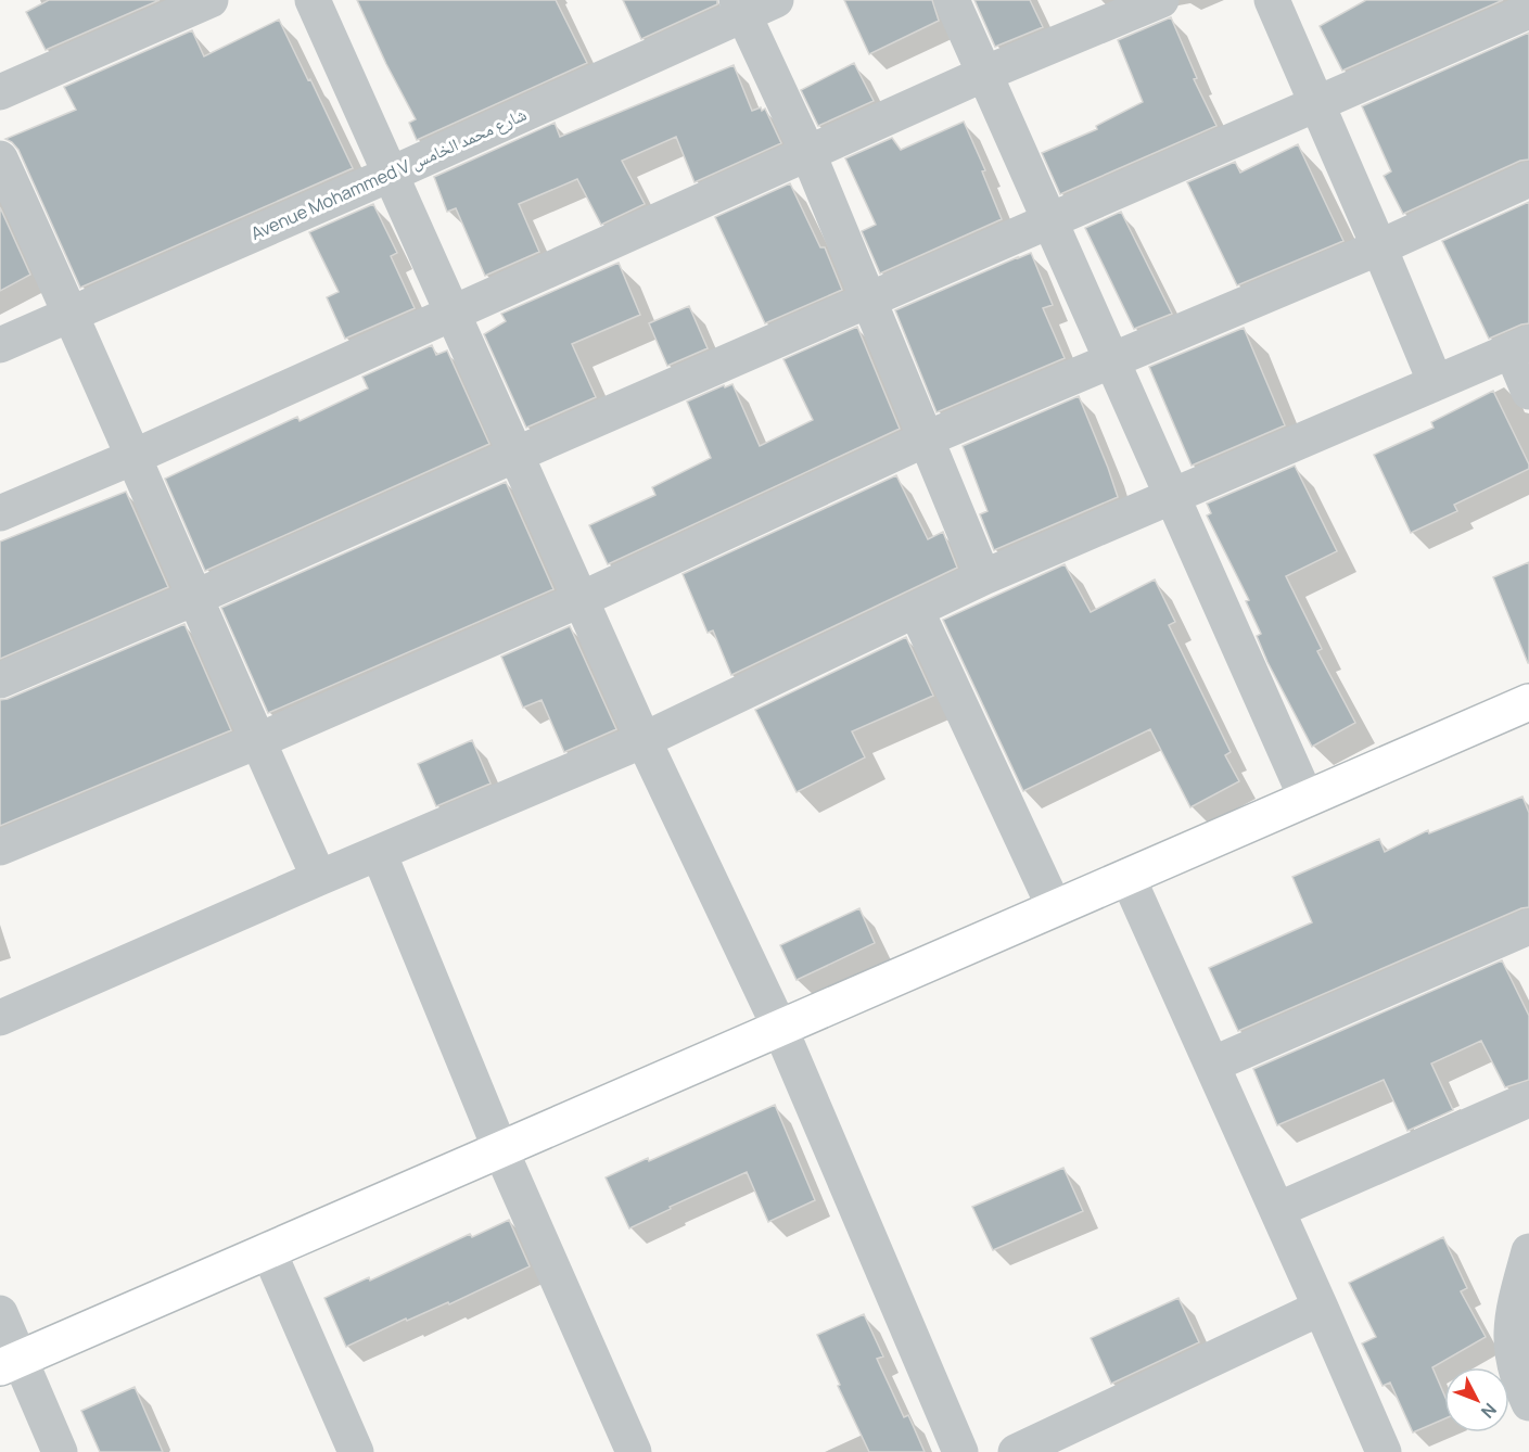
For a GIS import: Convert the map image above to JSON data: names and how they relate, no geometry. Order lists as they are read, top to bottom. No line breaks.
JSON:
{"streets":{"street":["Avenue Mohammed V شارع محمد الخامس"]},"north":"bottom right"}
